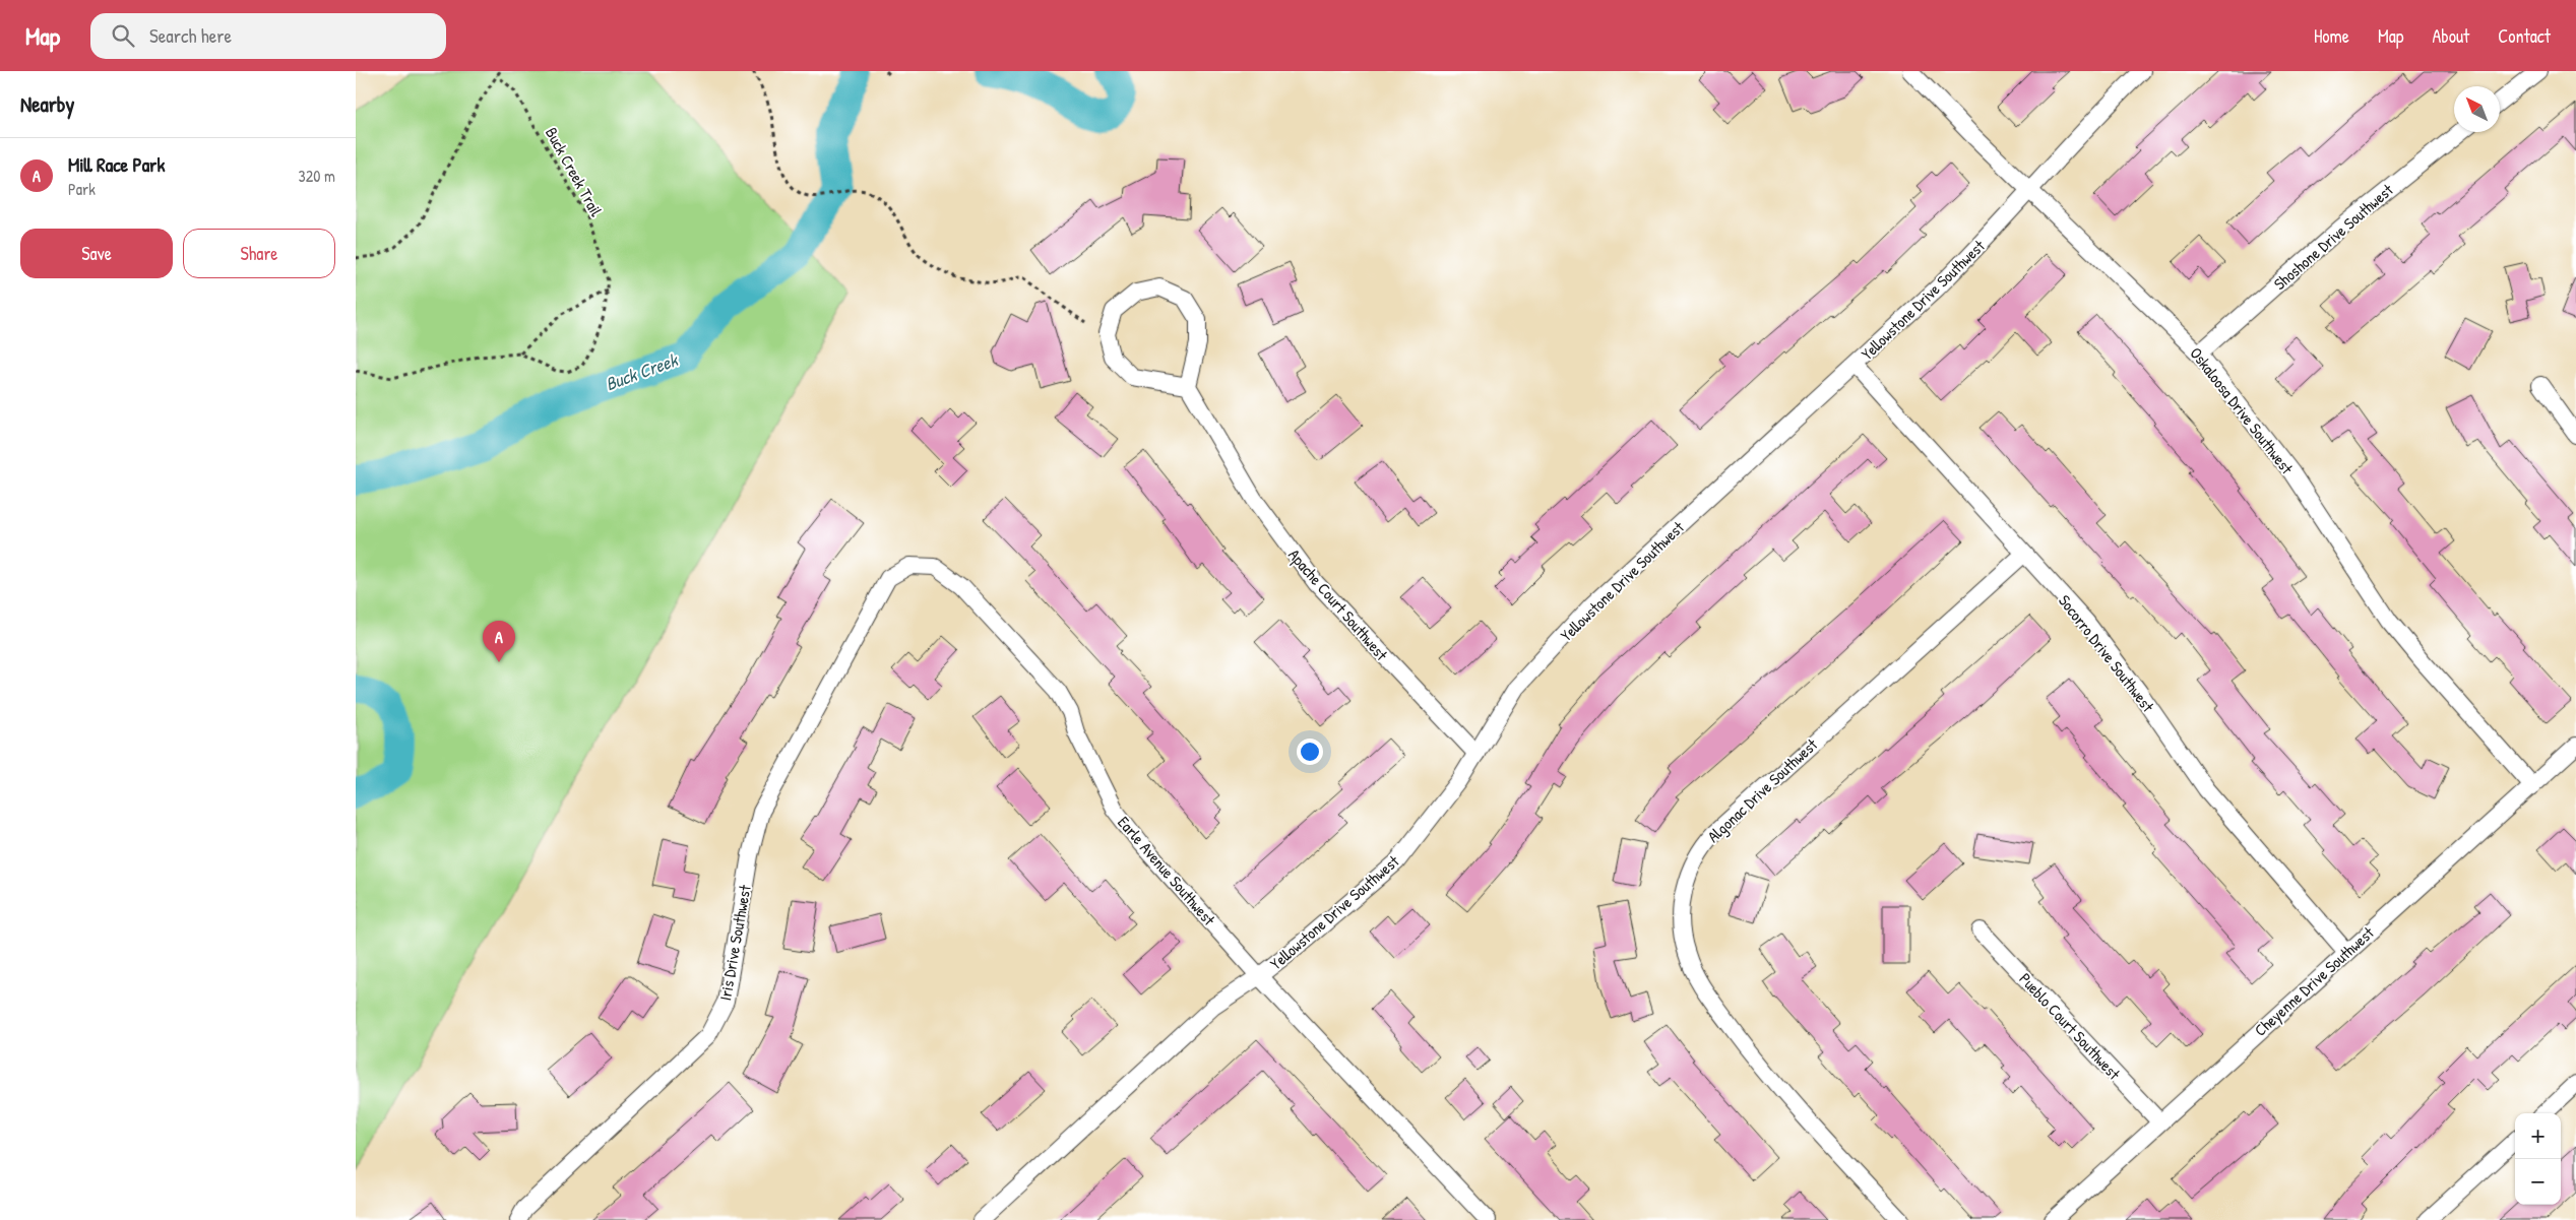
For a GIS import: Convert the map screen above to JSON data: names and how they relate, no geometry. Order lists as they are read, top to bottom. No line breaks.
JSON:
{"streets":{"street":["Shoshone Drive Southwest","Yellowstone Drive Southwest","Oskaloosa Drive Southwest","Apache Court Southwest","Socorro Drive Southwest","Algonac Drive Southwest","Earle Avenue Southwest","Iris Drive Southwest","Cheyenne Drive Southwest","Pueblo Court Southwest"],"path":["Buck Creek Trail"]},"crossings":[["Shoshone Drive Southwest","Oskaloosa Drive Southwest"],["Yellowstone Drive Southwest","Oskaloosa Drive Southwest"],["Yellowstone Drive Southwest","Apache Court Southwest"],["Yellowstone Drive Southwest","Socorro Drive Southwest"],["Yellowstone Drive Southwest","Earle Avenue Southwest"],["Oskaloosa Drive Southwest","Cheyenne Drive Southwest"],["Socorro Drive Southwest","Algonac Drive Southwest"],["Socorro Drive Southwest","Cheyenne Drive Southwest"],["Earle Avenue Southwest","Iris Drive Southwest"],["Cheyenne Drive Southwest","Pueblo Court Southwest"]],"water":["Buck Creek"],"north":"top left","page":{"header":"Map","search":"Search here","nav":["Home","Map","About","Contact"],"heading":"Nearby","list":[{"mark":"A","name":"Mill Race Park","note":"Park","value":"320 m"}],"buttons":["Save","Share"],"pins":"A","map_buttons":["+","−"]}}
